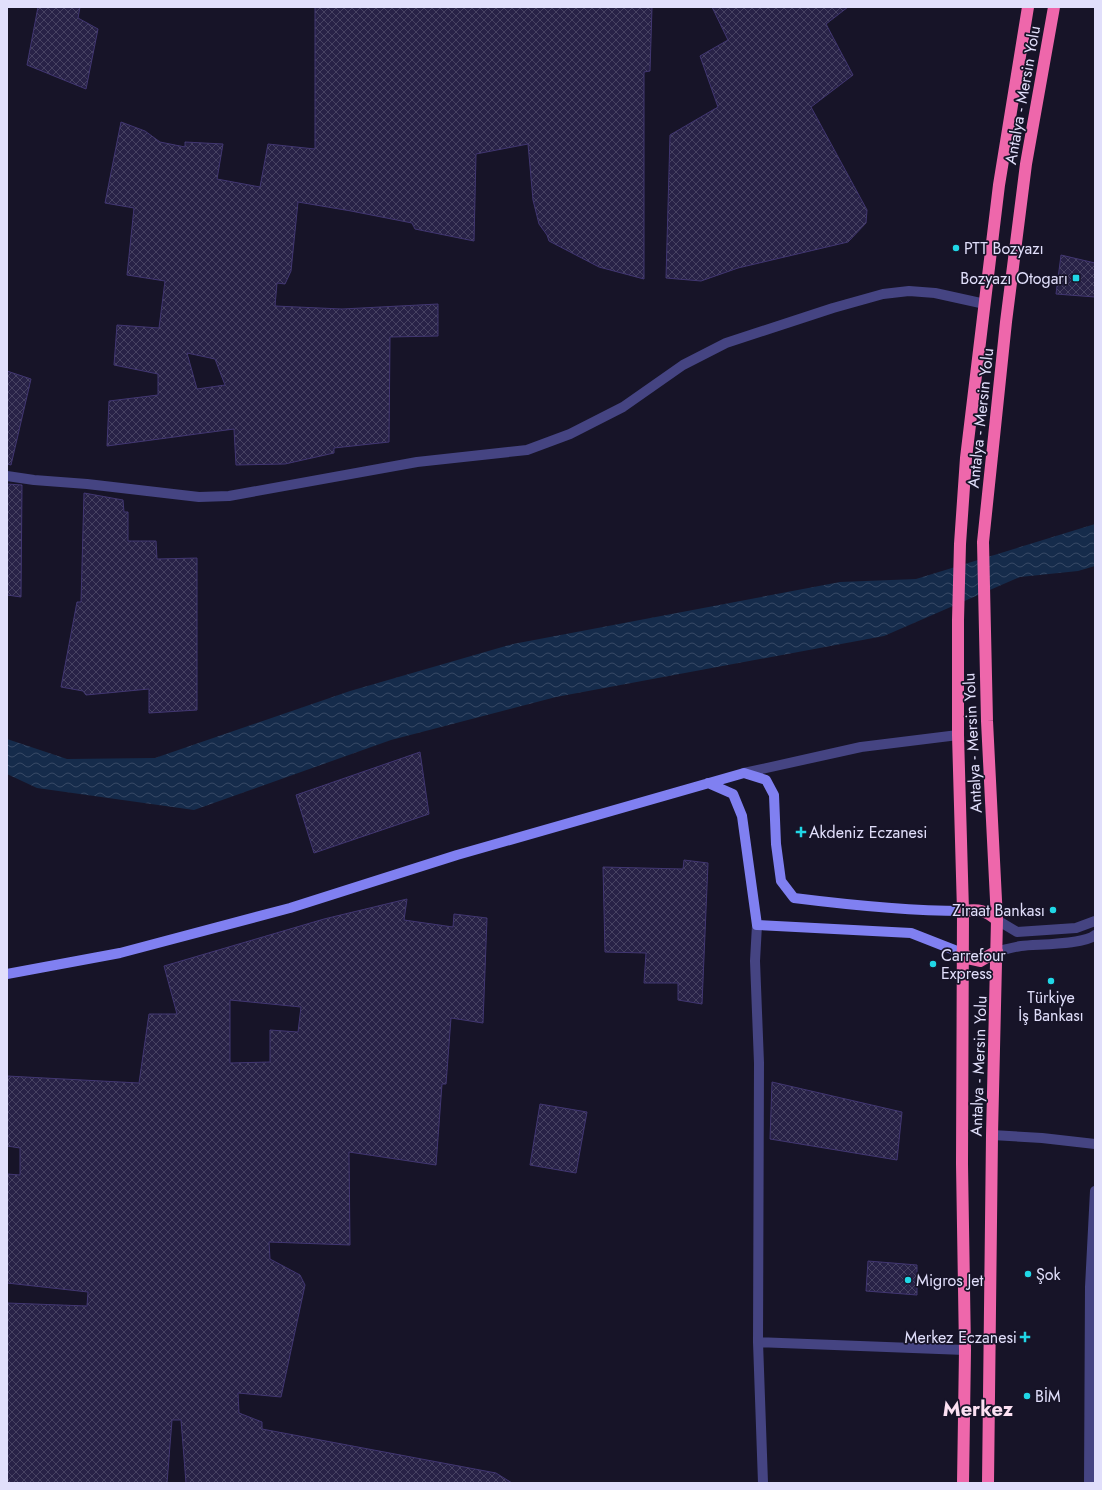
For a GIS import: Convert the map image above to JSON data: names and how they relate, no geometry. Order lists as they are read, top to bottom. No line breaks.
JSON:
{"streets":{"highway":["Antalya - Mersin Yolu"]},"districts":["Merkez"],"places":{"other":["PTT Bozyazı","Ziraat Bankası","Carrefour Express","Türkiye İş Bankası","Şok","Migros Jet","BİM"],"transit":["Bozyazı Otogarı"],"health":["Akdeniz Eczanesi","Merkez Eczanesi"]}}
